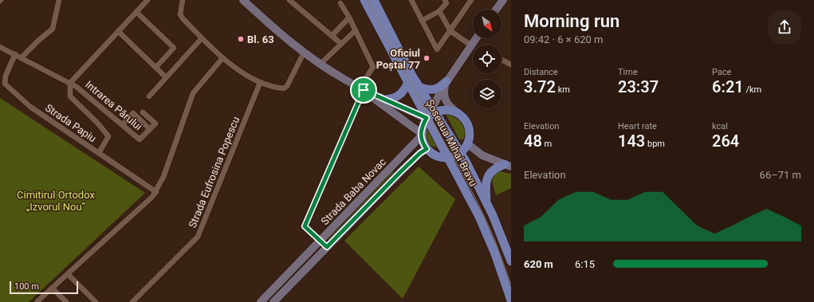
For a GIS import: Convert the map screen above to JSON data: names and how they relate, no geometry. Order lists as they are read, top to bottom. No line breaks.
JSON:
{"streets":{"main road":["Șoseaua Mihai Bravu"],"street":["Intrarea Părului","Strada Papiu","Strada Eufrosina Popescu","Strada Baba Novac"]},"crossings":[["Intrarea Părului","Strada Papiu"]],"parks":["Cimitirul Ortodox „Izvorul Nou”"],"places":["Bl. 63","Oficiul Poștal 77"],"scale_bar":"100 m","north":"bottom right","page":{"heading":["Morning run","09:42 · 6 × 620 m"],"stats":[["Distance","3.72 km"],["Time","23:37"],["Pace","6:21 /km"],["Elevation","48 m"],["Heart rate","143 bpm"],["kcal","264"]],"chart":["Elevation","66–71 m"],"list":[{"name":"620 m","note":"6:15"}],"scale":"100 m"}}
